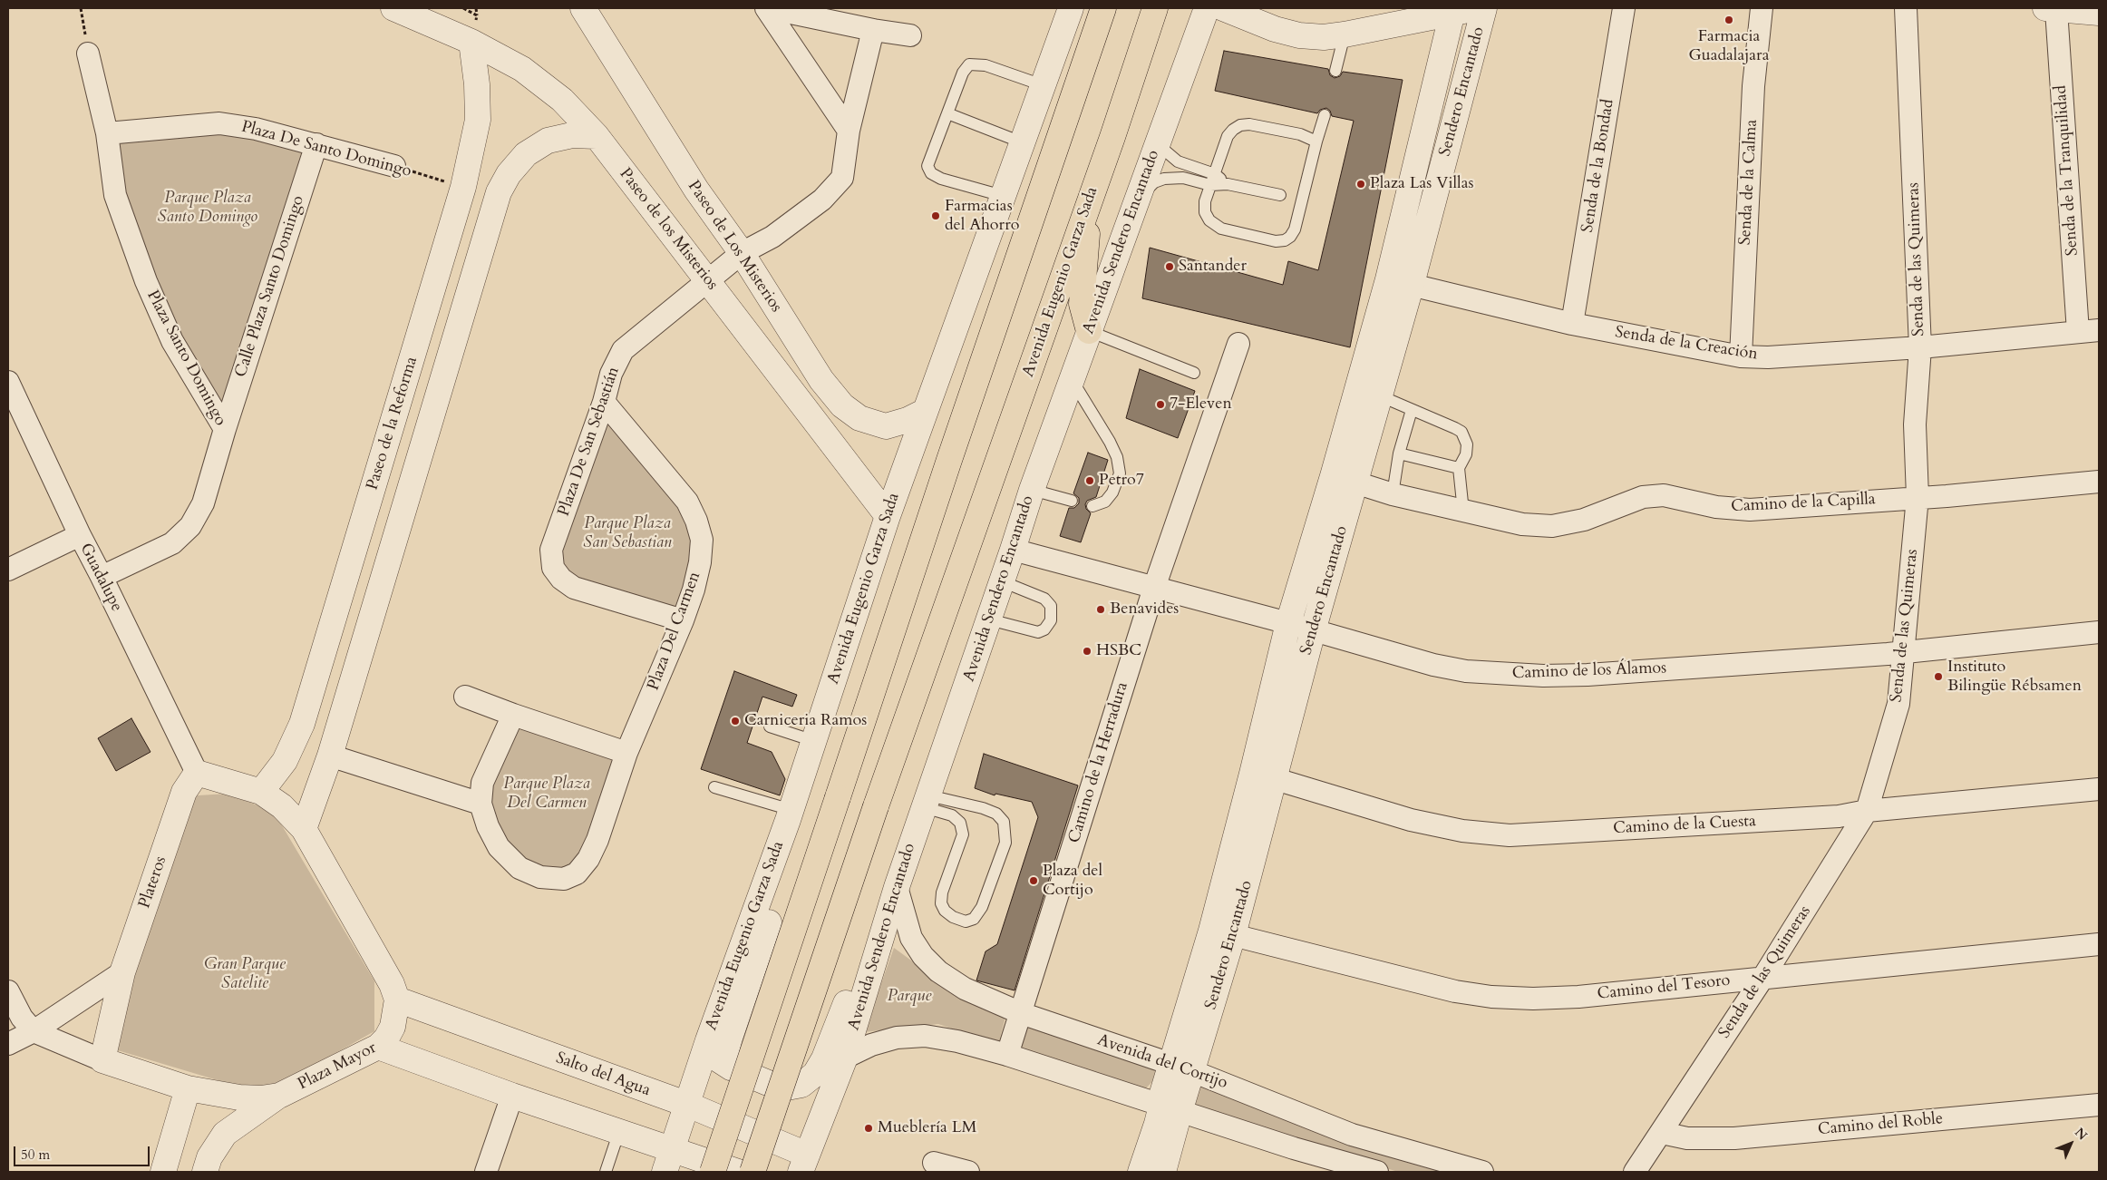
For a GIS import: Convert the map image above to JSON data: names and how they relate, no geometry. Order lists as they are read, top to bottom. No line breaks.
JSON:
{"streets":{"highway":["Avenida Eugenio Garza Sada"],"street":["Sendero Encantado","Plaza De Santo Domingo","Senda de la Bondad","Senda de la Tranquilidad","Senda de la Calma","Paseo de los Misterios","Avenida Sendero Encantado","Paseo de Los Misterios","Senda de las Quimeras","Calle Plaza Santo Domingo","Senda de la Creación","Plaza Santo Domingo","Paseo de la Reforma","Plaza De San Sebastián","Camino de la Capilla","Guadalupe","Plaza Del Carmen","Camino de los Álamos","Camino de la Herradura","Camino de la Cuesta","Plateros","Camino del Tesoro","Avenida del Cortijo","Plaza Mayor","Salto del Agua","Camino del Roble"]},"crossings":[["Sendero Encantado","Senda de la Creación"],["Sendero Encantado","Camino de la Capilla"],["Sendero Encantado","Camino de los Álamos"],["Sendero Encantado","Camino de la Cuesta"],["Sendero Encantado","Camino del Tesoro"],["Sendero Encantado","Avenida del Cortijo"],["Plaza De Santo Domingo","Calle Plaza Santo Domingo"],["Plaza De Santo Domingo","Plaza Santo Domingo"],["Plaza De Santo Domingo","Paseo de la Reforma"],["Senda de la Bondad","Senda de la Creación"],["Senda de la Tranquilidad","Senda de la Creación"],["Senda de la Calma","Senda de la Creación"],["Paseo de los Misterios","Avenida Eugenio Garza Sada"],["Paseo de los Misterios","Paseo de la Reforma"],["Paseo de los Misterios","Plaza De San Sebastián"],["Avenida Sendero Encantado","Camino de los Álamos"],["Avenida Sendero Encantado","Avenida del Cortijo"],["Avenida Sendero Encantado","Salto del Agua"],["Paseo de Los Misterios","Avenida Eugenio Garza Sada"],["Paseo de Los Misterios","Plaza De San Sebastián"],["Senda de las Quimeras","Senda de la Creación"],["Senda de las Quimeras","Camino de la Capilla"],["Senda de las Quimeras","Camino de los Álamos"],["Senda de las Quimeras","Camino de la Cuesta"],["Senda de las Quimeras","Camino del Tesoro"],["Senda de las Quimeras","Camino del Roble"],["Avenida Eugenio Garza Sada","Salto del Agua"],["Calle Plaza Santo Domingo","Plaza Santo Domingo"],["Plaza Santo Domingo","Guadalupe"],["Plaza De San Sebastián","Plaza Del Carmen"],["Guadalupe","Plateros"],["Camino de los Álamos","Camino de la Herradura"],["Camino de la Herradura","Avenida del Cortijo"],["Plateros","Plaza Mayor"],["Plaza Mayor","Salto del Agua"]],"parks":["Parque Plaza Santo Domingo","Parque Plaza San Sebastian","Parque Plaza Del Carmen","Gran Parque Satelite","Parque"],"places":["Farmacia Guadalajara","Plaza Las Villas","Farmacias del Ahorro","Santander","7-Eleven","Petro7","Benavides","HSBC","Instituto Bilingüe Rébsamen","Carniceria Ramos","Plaza del Cortijo","Mueblería LM"],"scale_bar":"50 m","north":"top right"}
